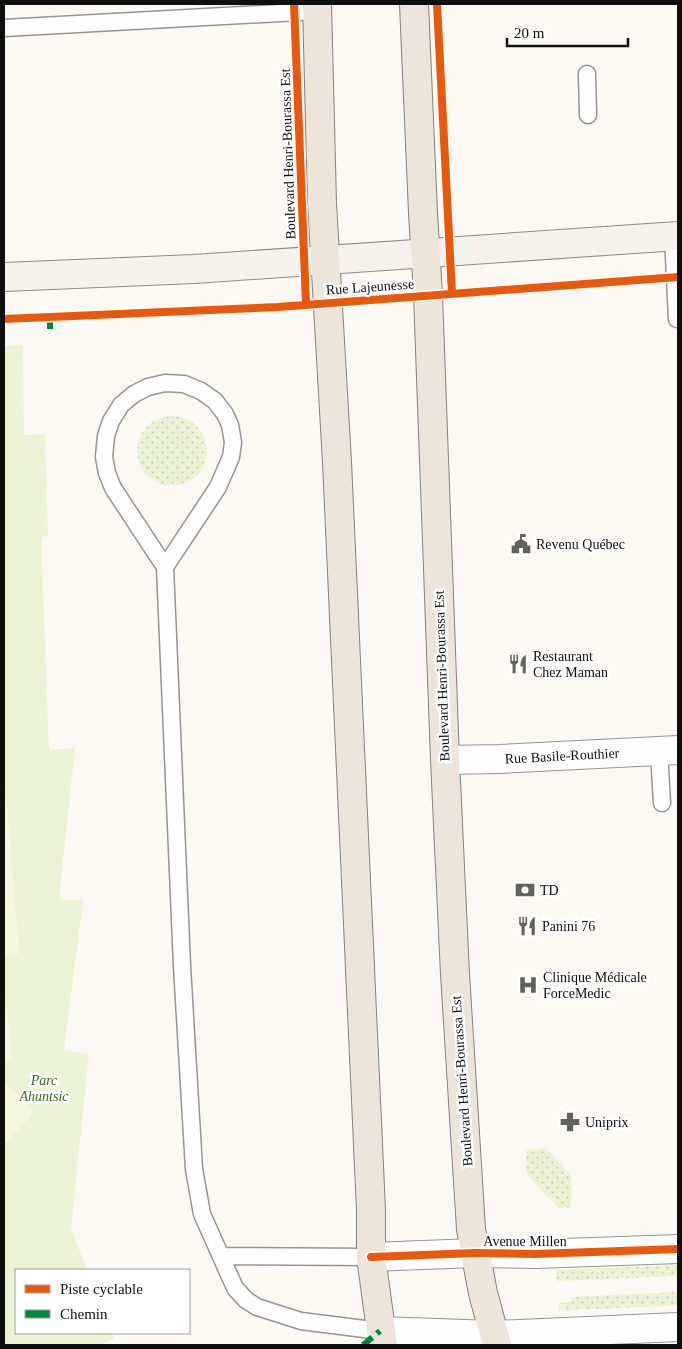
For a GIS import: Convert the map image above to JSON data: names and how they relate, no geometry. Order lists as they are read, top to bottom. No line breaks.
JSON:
{"streets":{"main road":["Boulevard Henri-Bourassa Est"],"street":["Rue Basile-Routhier","Avenue Millen"],"cycle path":["Rue Lajeunesse"]},"crossings":[["Boulevard Henri-Bourassa Est","Rue Basile-Routhier"],["Boulevard Henri-Bourassa Est","Avenue Millen"]],"parks":["Parc Ahuntsic"],"places":{"public building":["Revenu Québec"],"restaurant":["Restaurant Chez Maman","Panini 76"],"bank":["TD"],"hospital":["Clinique Médicale ForceMedic"],"pharmacy":["Uniprix"]},"legend":["Piste cyclable","Chemin"],"scale_bar":"20 m"}
